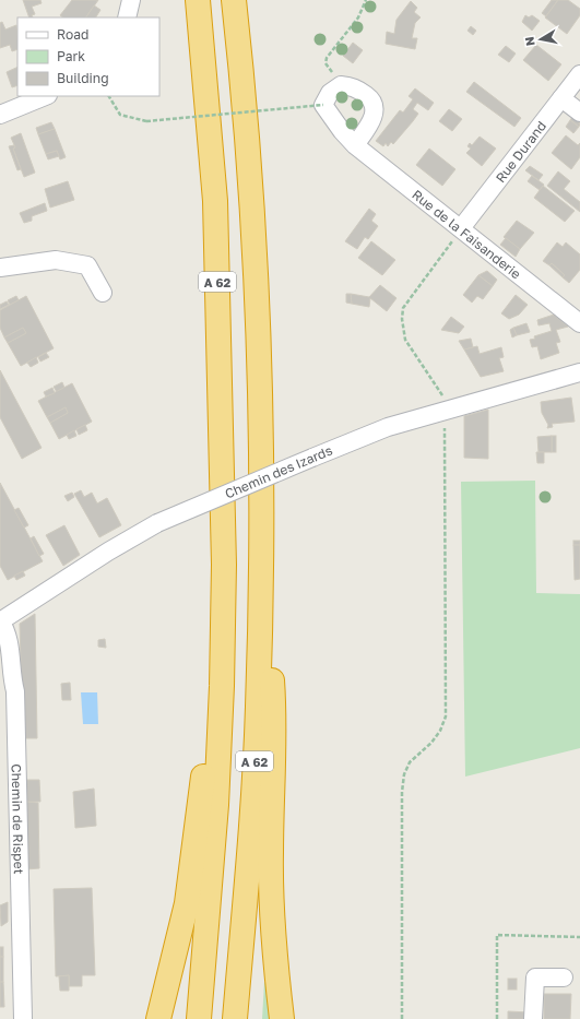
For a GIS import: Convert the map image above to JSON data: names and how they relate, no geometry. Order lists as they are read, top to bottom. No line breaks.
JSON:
{"streets":{"highway":["A 62"],"street":["Rue Durand","Rue de la Faisanderie","Chemin des Izards","Chemin de Rispet"]},"crossings":[["Rue Durand","Rue de la Faisanderie"],["Chemin des Izards","Chemin de Rispet"]],"legend":["Road","Park","Building"],"north":"left"}
